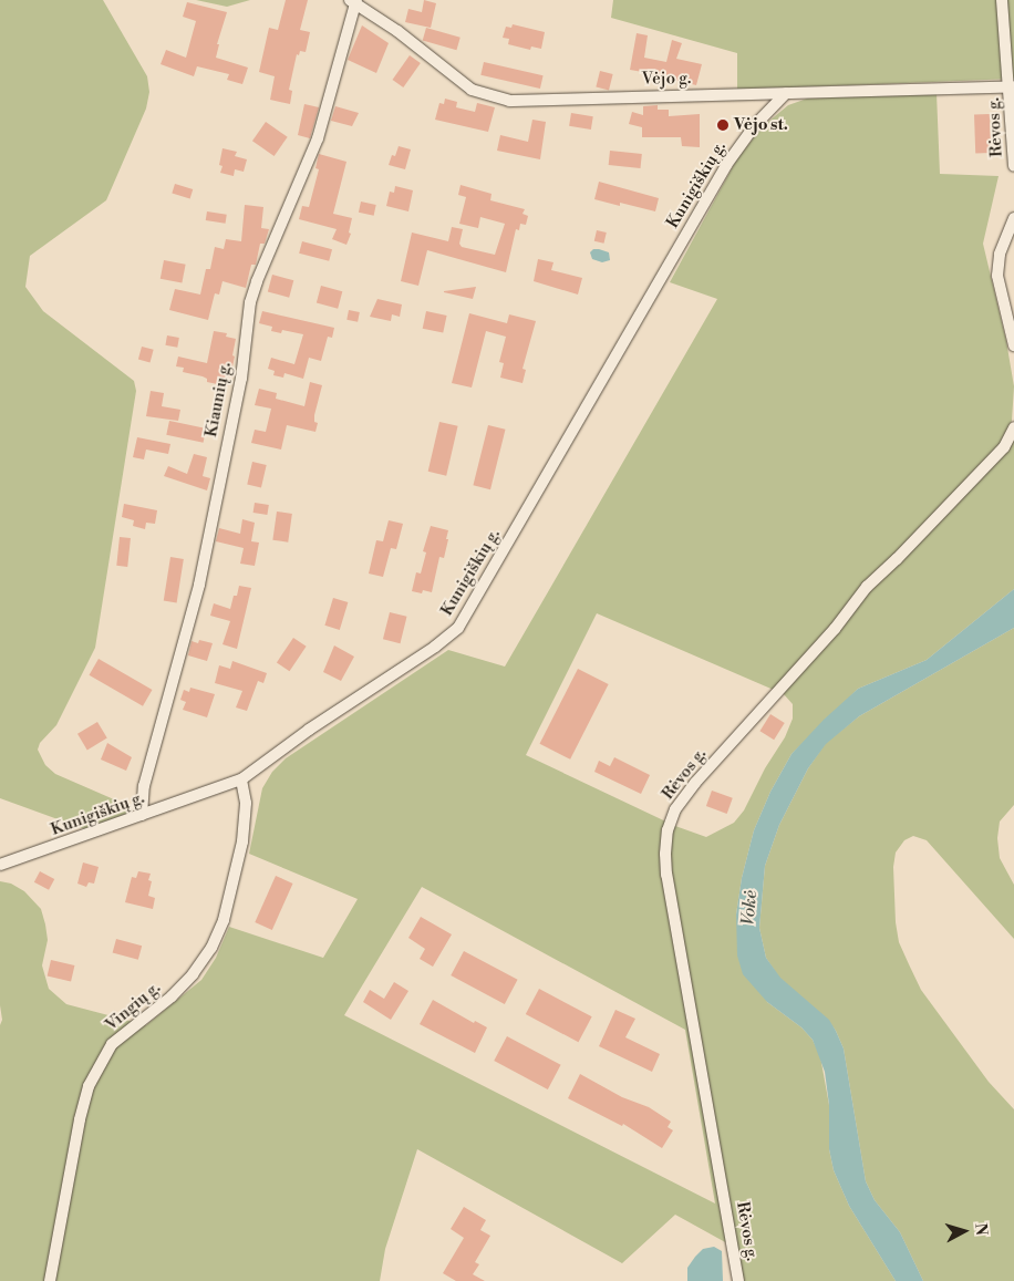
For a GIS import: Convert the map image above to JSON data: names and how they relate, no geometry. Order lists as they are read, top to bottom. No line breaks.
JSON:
{"streets":{"street":["Vėjo g.","Rėvos g.","Kunigiškių g.","Kiaunių g.","Vingių g."]},"crossings":[["Vėjo g.","Rėvos g."],["Vėjo g.","Kunigiškių g."],["Vėjo g.","Kiaunių g."],["Kunigiškių g.","Kiaunių g."],["Kunigiškių g.","Vingių g."]],"water":["Vokė"],"places":["Vėjo st."],"north":"right"}
